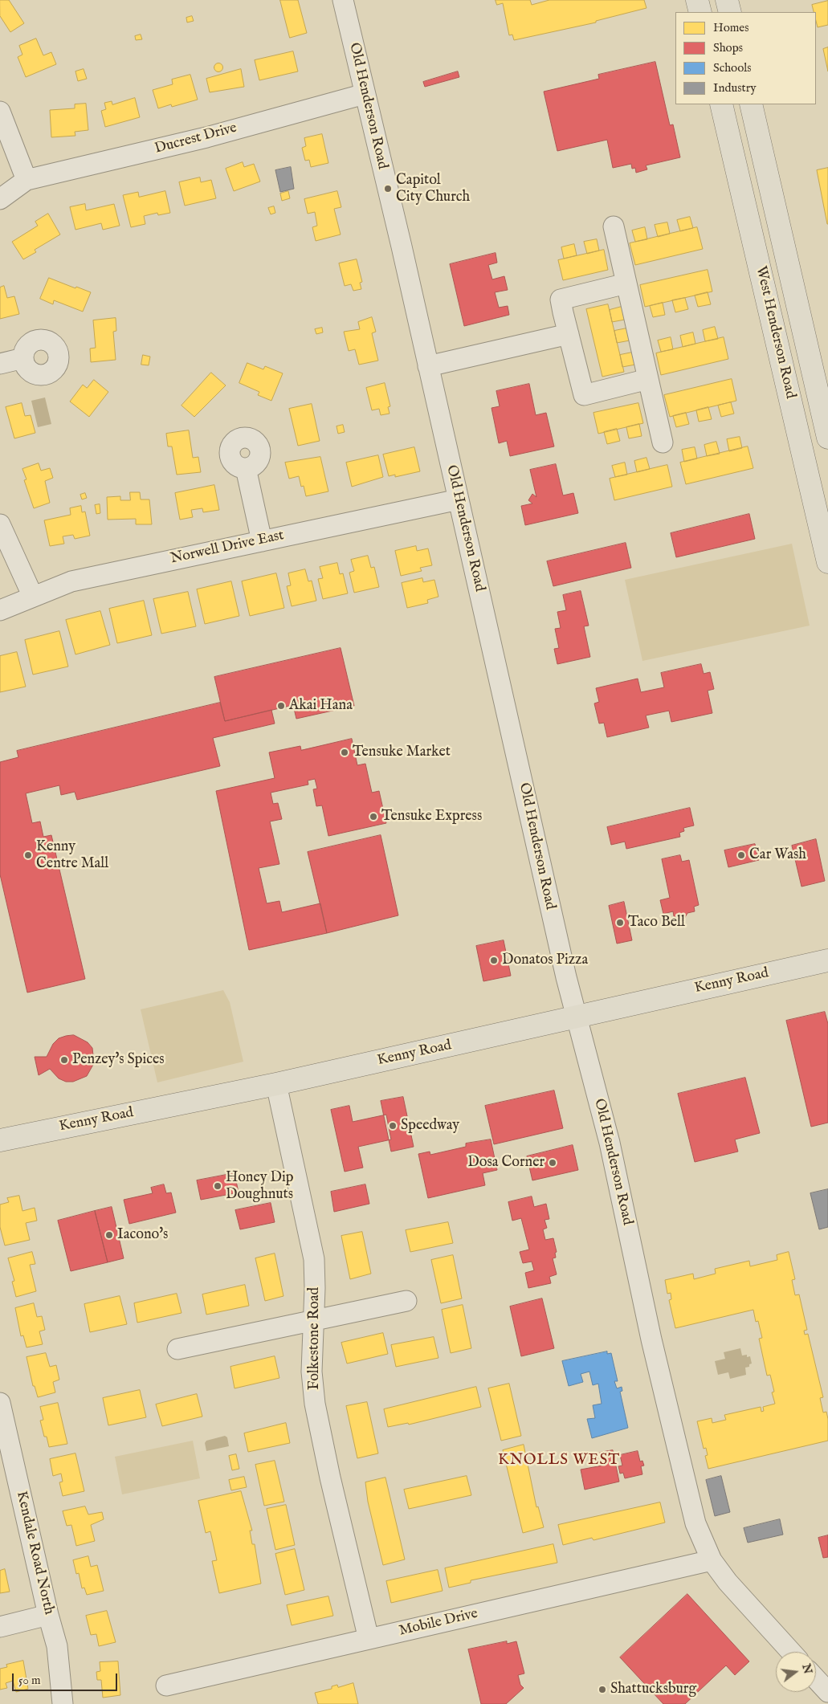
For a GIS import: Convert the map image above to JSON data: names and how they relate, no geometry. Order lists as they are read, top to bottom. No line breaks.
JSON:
{"streets":{"main road":["West Henderson Road","Kenny Road"],"street":["Old Henderson Road","Ducrest Drive","Norwell Drive East","Folkestone Road","Kendale Road North","Mobile Drive"]},"crossings":[["Old Henderson Road","Ducrest Drive"],["Old Henderson Road","Norwell Drive East"],["Old Henderson Road","Kenny Road"],["Old Henderson Road","Mobile Drive"],["Kenny Road","Folkestone Road"],["Folkestone Road","Mobile Drive"]],"districts":["KNOLLS WEST"],"places":["Capitol City Church","Akai Hana","Tensuke Market","Tensuke Express","Kenny Centre Mall","Car Wash","Taco Bell","Donatos Pizza","Penzey's Spices","Speedway","Dosa Corner","Honey Dip Doughnuts","Iacono's","Shattucksburg"],"legend":["Homes","Shops","Schools","Industry"],"scale_bar":"50 m","north":"right"}
